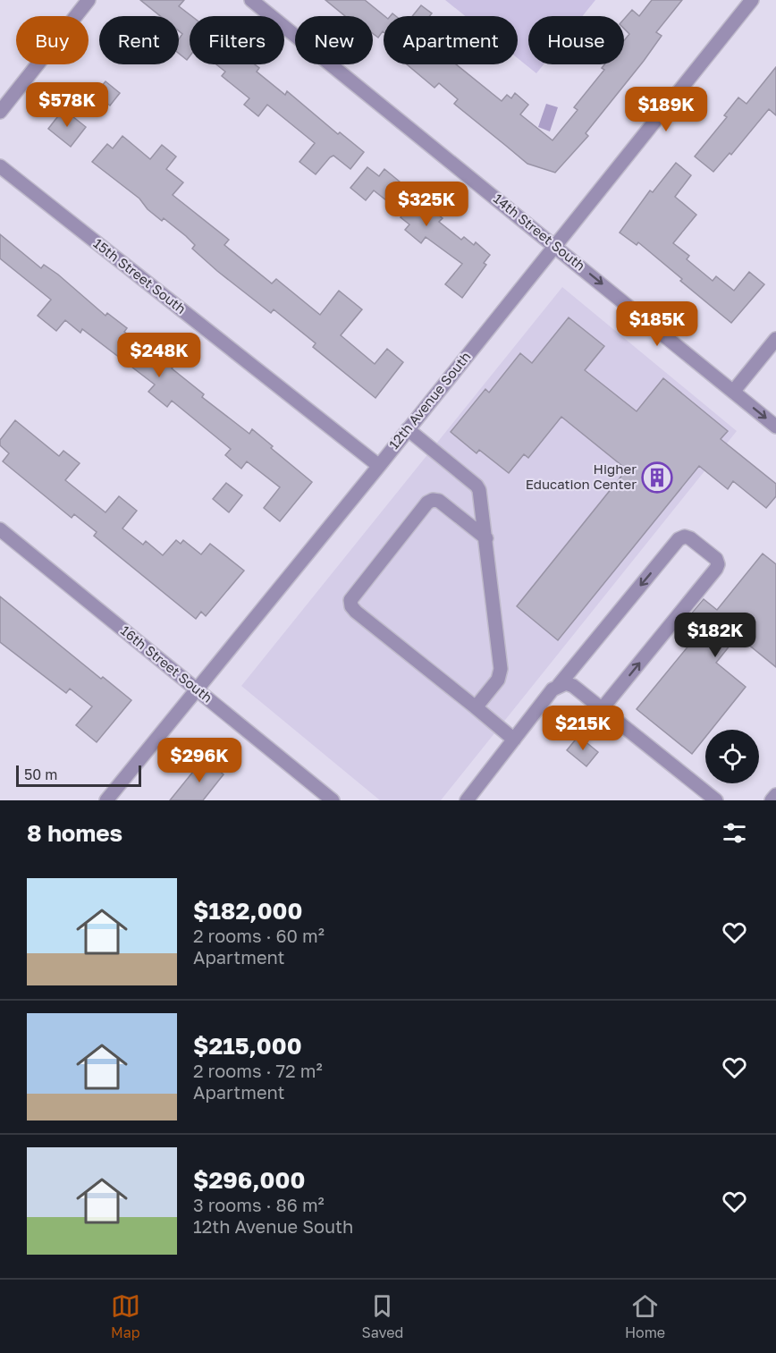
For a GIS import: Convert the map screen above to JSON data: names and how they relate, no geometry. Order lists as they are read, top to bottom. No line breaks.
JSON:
{"streets":{"street":["14th Street South","15th Street South","12th Avenue South","16th Street South"]},"crossings":[["14th Street South","12th Avenue South"],["15th Street South","12th Avenue South"],["12th Avenue South","16th Street South"]],"one_way":["14th Street South"],"places":{"building":["Higher Education Center"]},"scale_bar":"50 m","page":{"chip":["Buy","Rent","Filters","New","Apartment","House"],"price":["$578K","$189K","$325K","$185K","$248K","$182K","$215K","$296K"],"scale":"50 m","heading":"8 homes","list":[{"name":"$182,000","note":"2 rooms · 60 m² · Apartment"},{"name":"$215,000","note":"2 rooms · 72 m² · Apartment"},{"name":"$296,000","note":"3 rooms · 86 m² · 12th Avenue South"}],"tabs":["Map","Saved","Home"]}}
